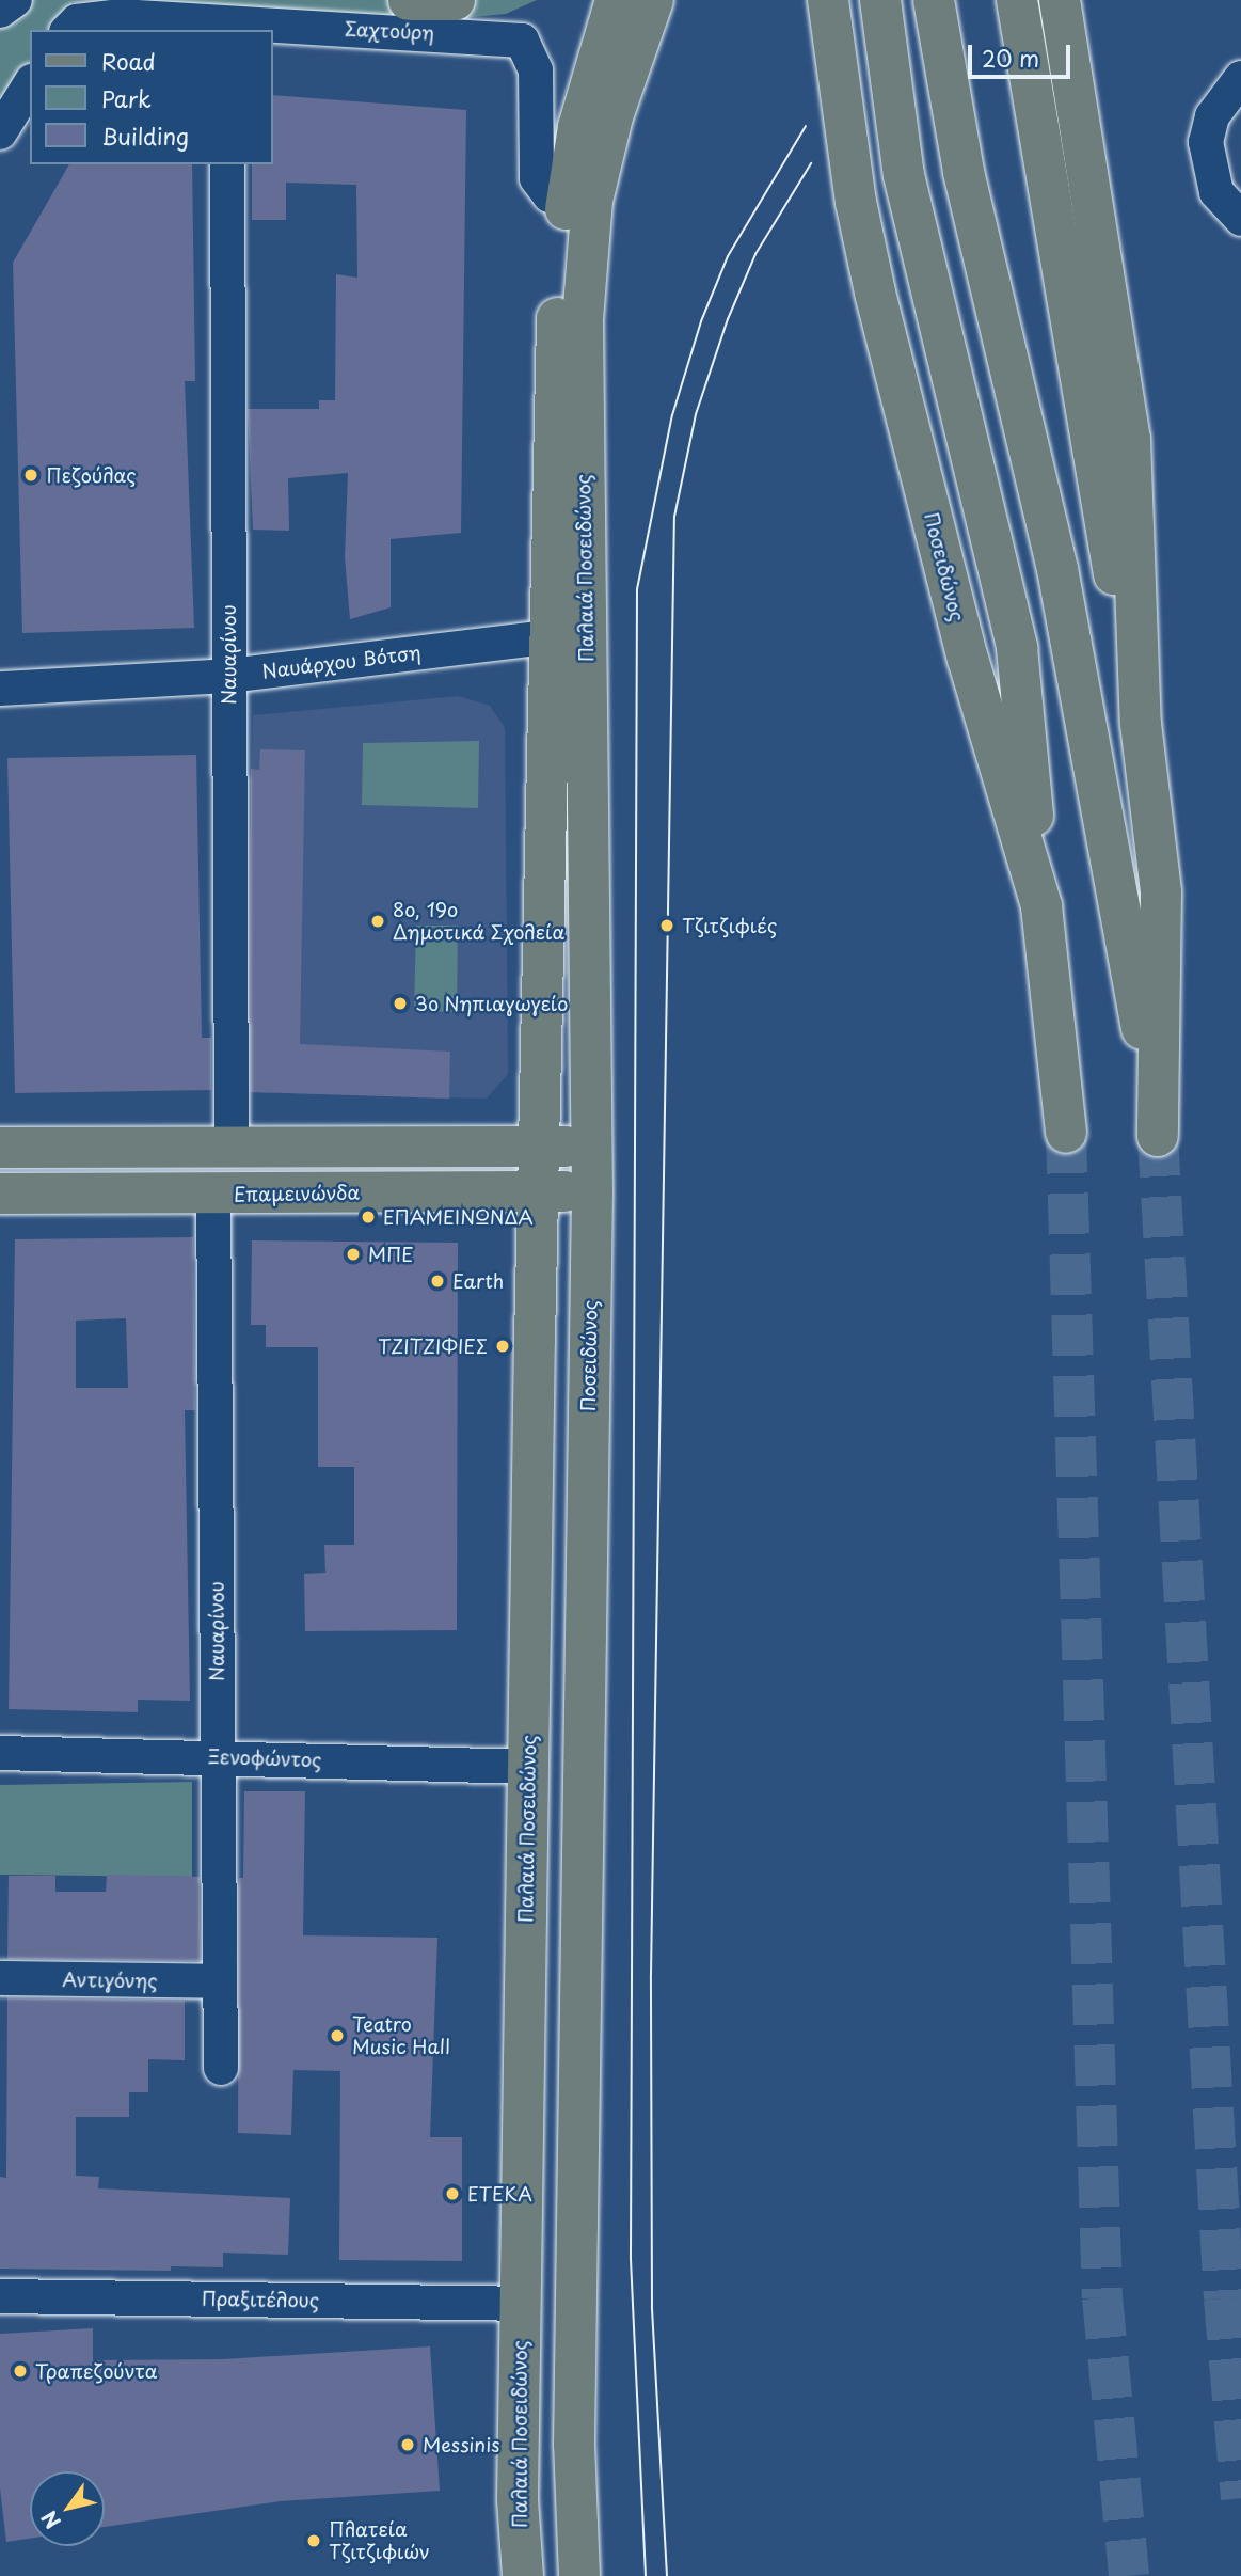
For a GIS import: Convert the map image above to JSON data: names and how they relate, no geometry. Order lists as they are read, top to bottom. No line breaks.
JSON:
{"streets":{"main road":["Ποσειδώνος","Παλαιά Ποσειδώνος","Επαμεινώνδα"],"street":["Σαχτούρη","Ναυαρίνου","Ναυάρχου Βότση","Ξενοφώντος","Αντιγόνης","Πραξιτέλους"]},"crossings":[["Σαχτούρη","Παλαιά Ποσειδώνος"],["Ποσειδώνος","Παλαιά Ποσειδώνος"],["Ποσειδώνος","Επαμεινώνδα"],["Παλαιά Ποσειδώνος","Ναυάρχου Βότση"],["Παλαιά Ποσειδώνος","Επαμεινώνδα"],["Παλαιά Ποσειδώνος","Ξενοφώντος"],["Παλαιά Ποσειδώνος","Πραξιτέλους"],["Ναυαρίνου","Ναυάρχου Βότση"],["Ναυαρίνου","Επαμεινώνδα"],["Ναυαρίνου","Ξενοφώντος"],["Ναυαρίνου","Αντιγόνης"]],"places":["Πεζούλας","8ο, 19ο Δημοτικά Σχολεία","Τζιτζιφιές","3ο Νηπιαγωγείο","ΕΠΑΜΕΙΝΩΝΔΑ","ΜΠΕ","Earth","ΤΖΙΤΖΙΦΙΕΣ","Teatro Music Hall","ΕΤΕΚΑ","Τραπεζούντα","Messinis","Πλατεία Τζιτζιφιών"],"legend":["Road","Park","Building"],"scale_bar":"20 m","north":"bottom left"}
